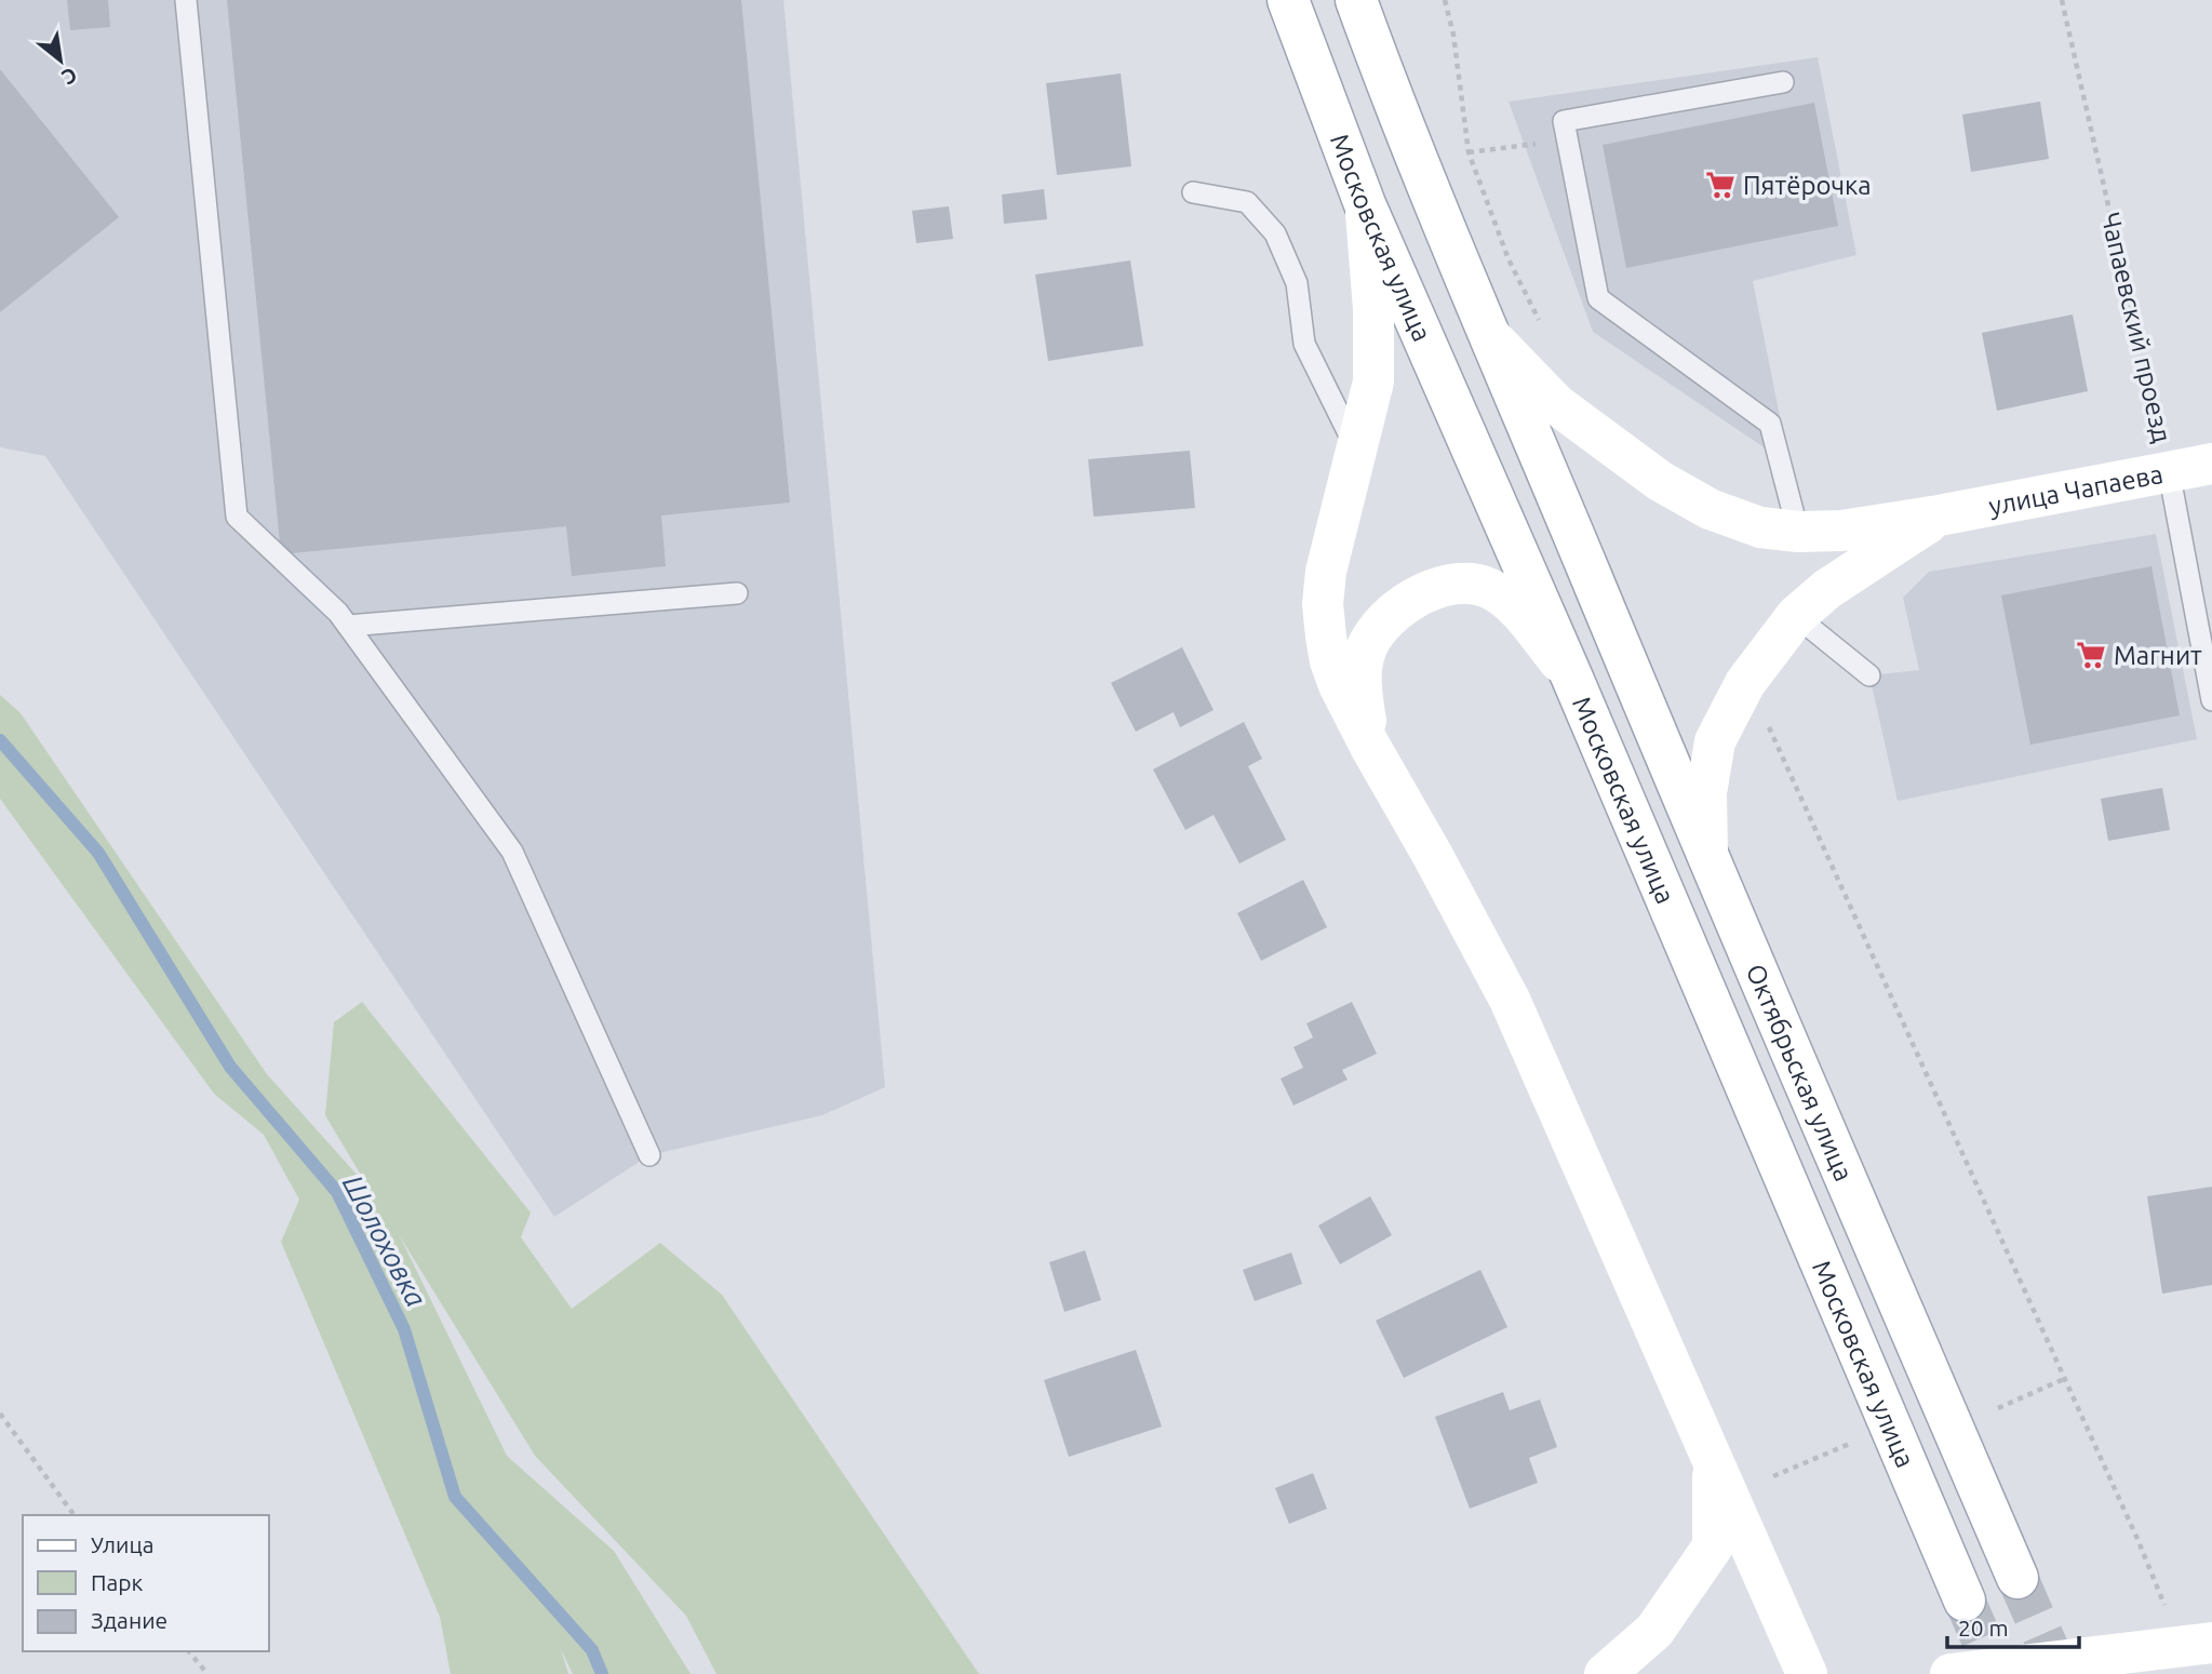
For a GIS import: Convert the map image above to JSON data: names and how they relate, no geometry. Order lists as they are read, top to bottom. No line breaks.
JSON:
{"streets":{"street":["Московская улица","улица Чапаева","Октябрьская улица"],"lane":["Чапаевский проезд"]},"crossings":[["Чапаевский проезд","улица Чапаева"],["улица Чапаева","Октябрьская улица"]],"water":["Шолоховка"],"places":{"supermarket":["Пятёрочка","Магнит"]},"legend":["Улица","Парк","Здание"],"scale_bar":"20 m","north":"bottom right"}
